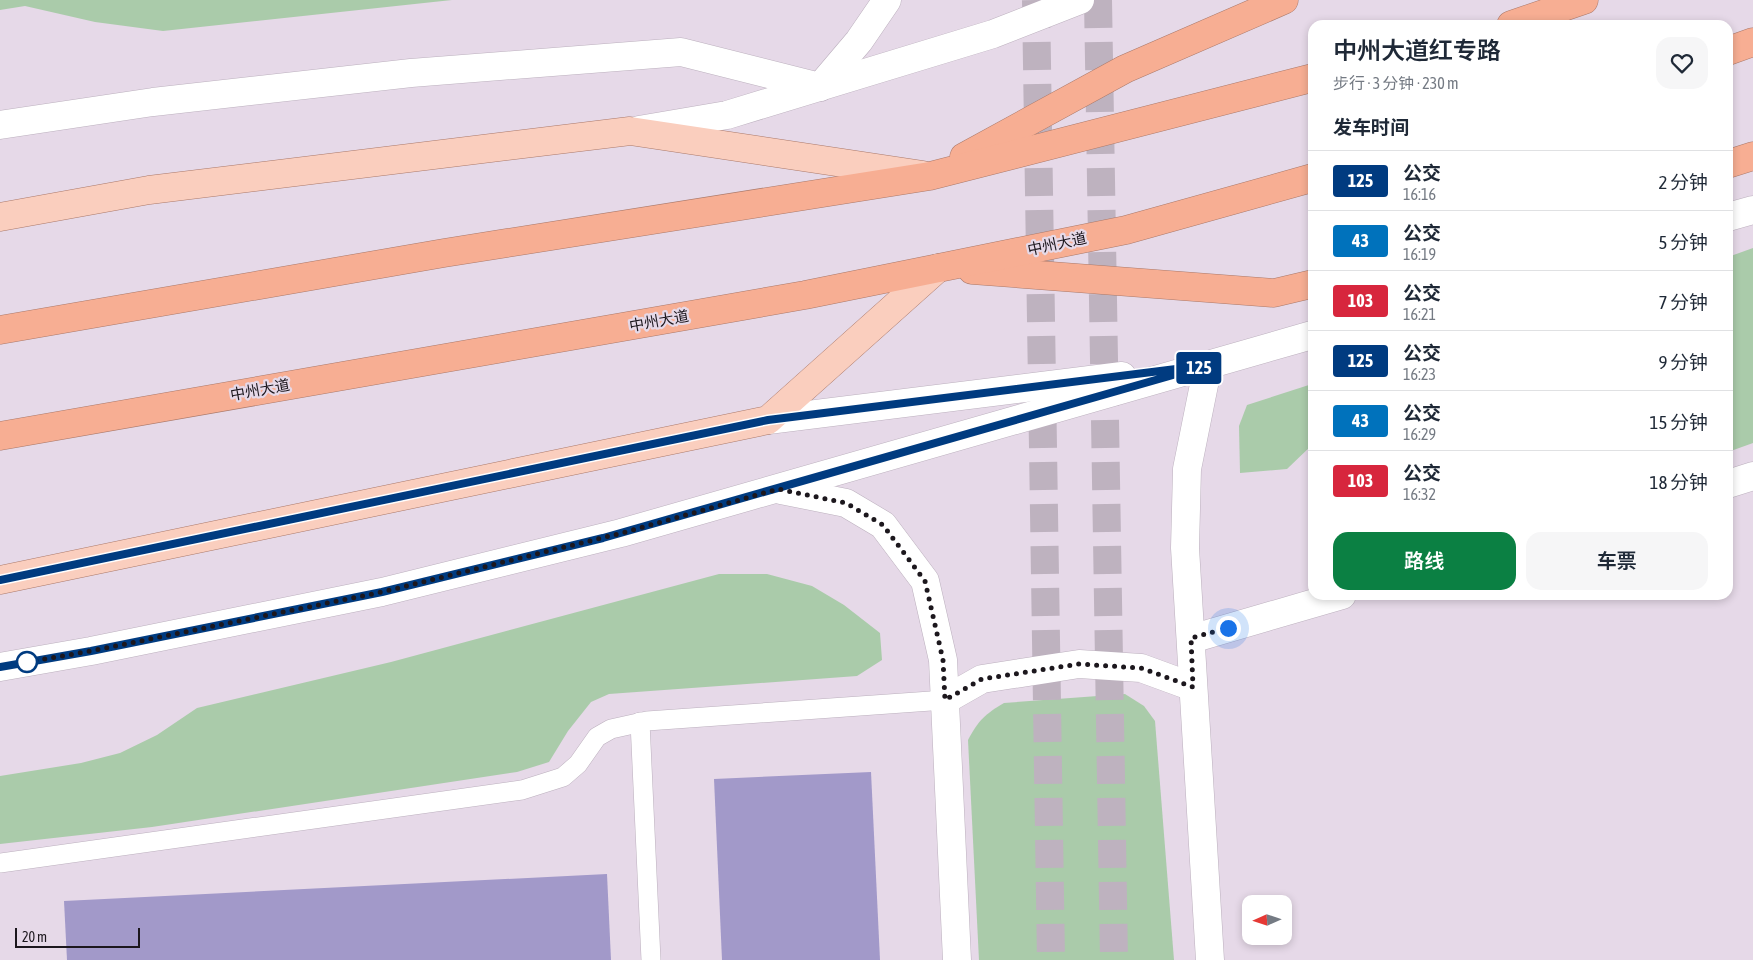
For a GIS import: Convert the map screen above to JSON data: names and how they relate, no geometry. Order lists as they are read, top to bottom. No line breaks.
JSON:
{"streets":{"highway":["中州大道"]},"lines":["bus line 125"],"scale_bar":"20 m","north":"left","page":{"on_map":"125","heading":[["中州大道红专路","步行 · 3 分钟 · 230 m"],"发车时间"],"list":[{"mark":"125","name":"公交","note":"16:16","value":"2 分钟"},{"mark":"43","name":"公交","note":"16:19","value":"5 分钟"},{"mark":"103","name":"公交","note":"16:21","value":"7 分钟"},{"mark":"125","name":"公交","note":"16:23","value":"9 分钟"},{"mark":"43","name":"公交","note":"16:29","value":"15 分钟"},{"mark":"103","name":"公交","note":"16:32","value":"18 分钟"}],"buttons":["路线","车票"],"scale":"20 m"}}
